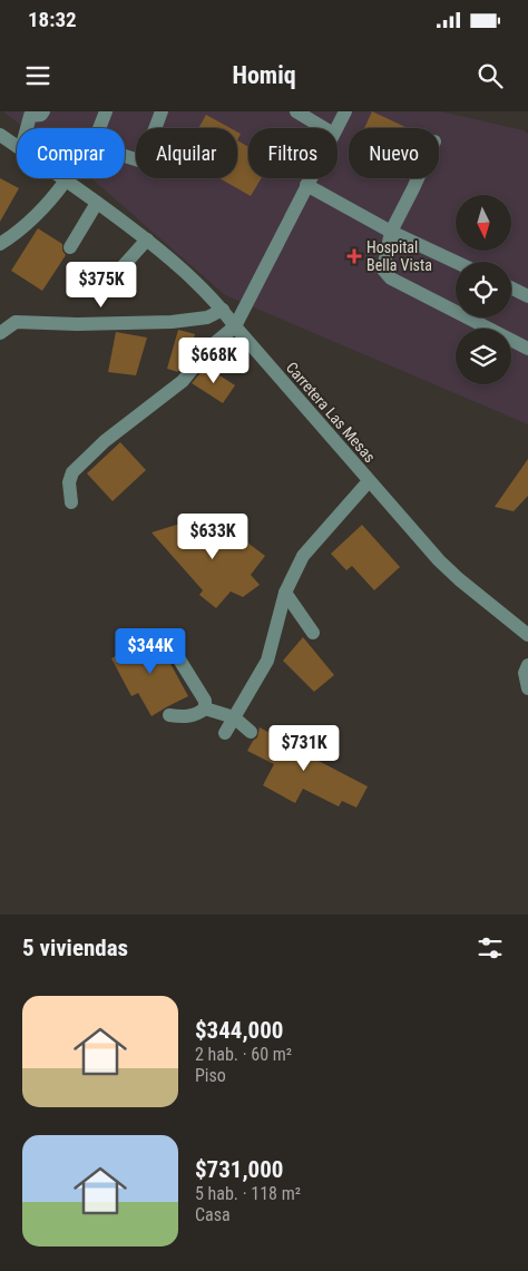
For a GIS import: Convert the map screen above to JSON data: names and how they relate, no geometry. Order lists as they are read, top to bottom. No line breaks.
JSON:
{"streets":{"street":["Carretera Las Mesas"]},"places":{"health":["Hospital Bella Vista"]},"north":"bottom","page":{"status":"18:32","header":"Homiq","chip":["Comprar","Alquilar","Filtros","Nuevo"],"price":["$375K","$668K","$633K","$344K","$731K"],"heading":"5 viviendas","list":[{"name":"$344,000","note":"2 hab. · 60 m² · Piso"},{"name":"$731,000","note":"5 hab. · 118 m² · Casa"}]}}
